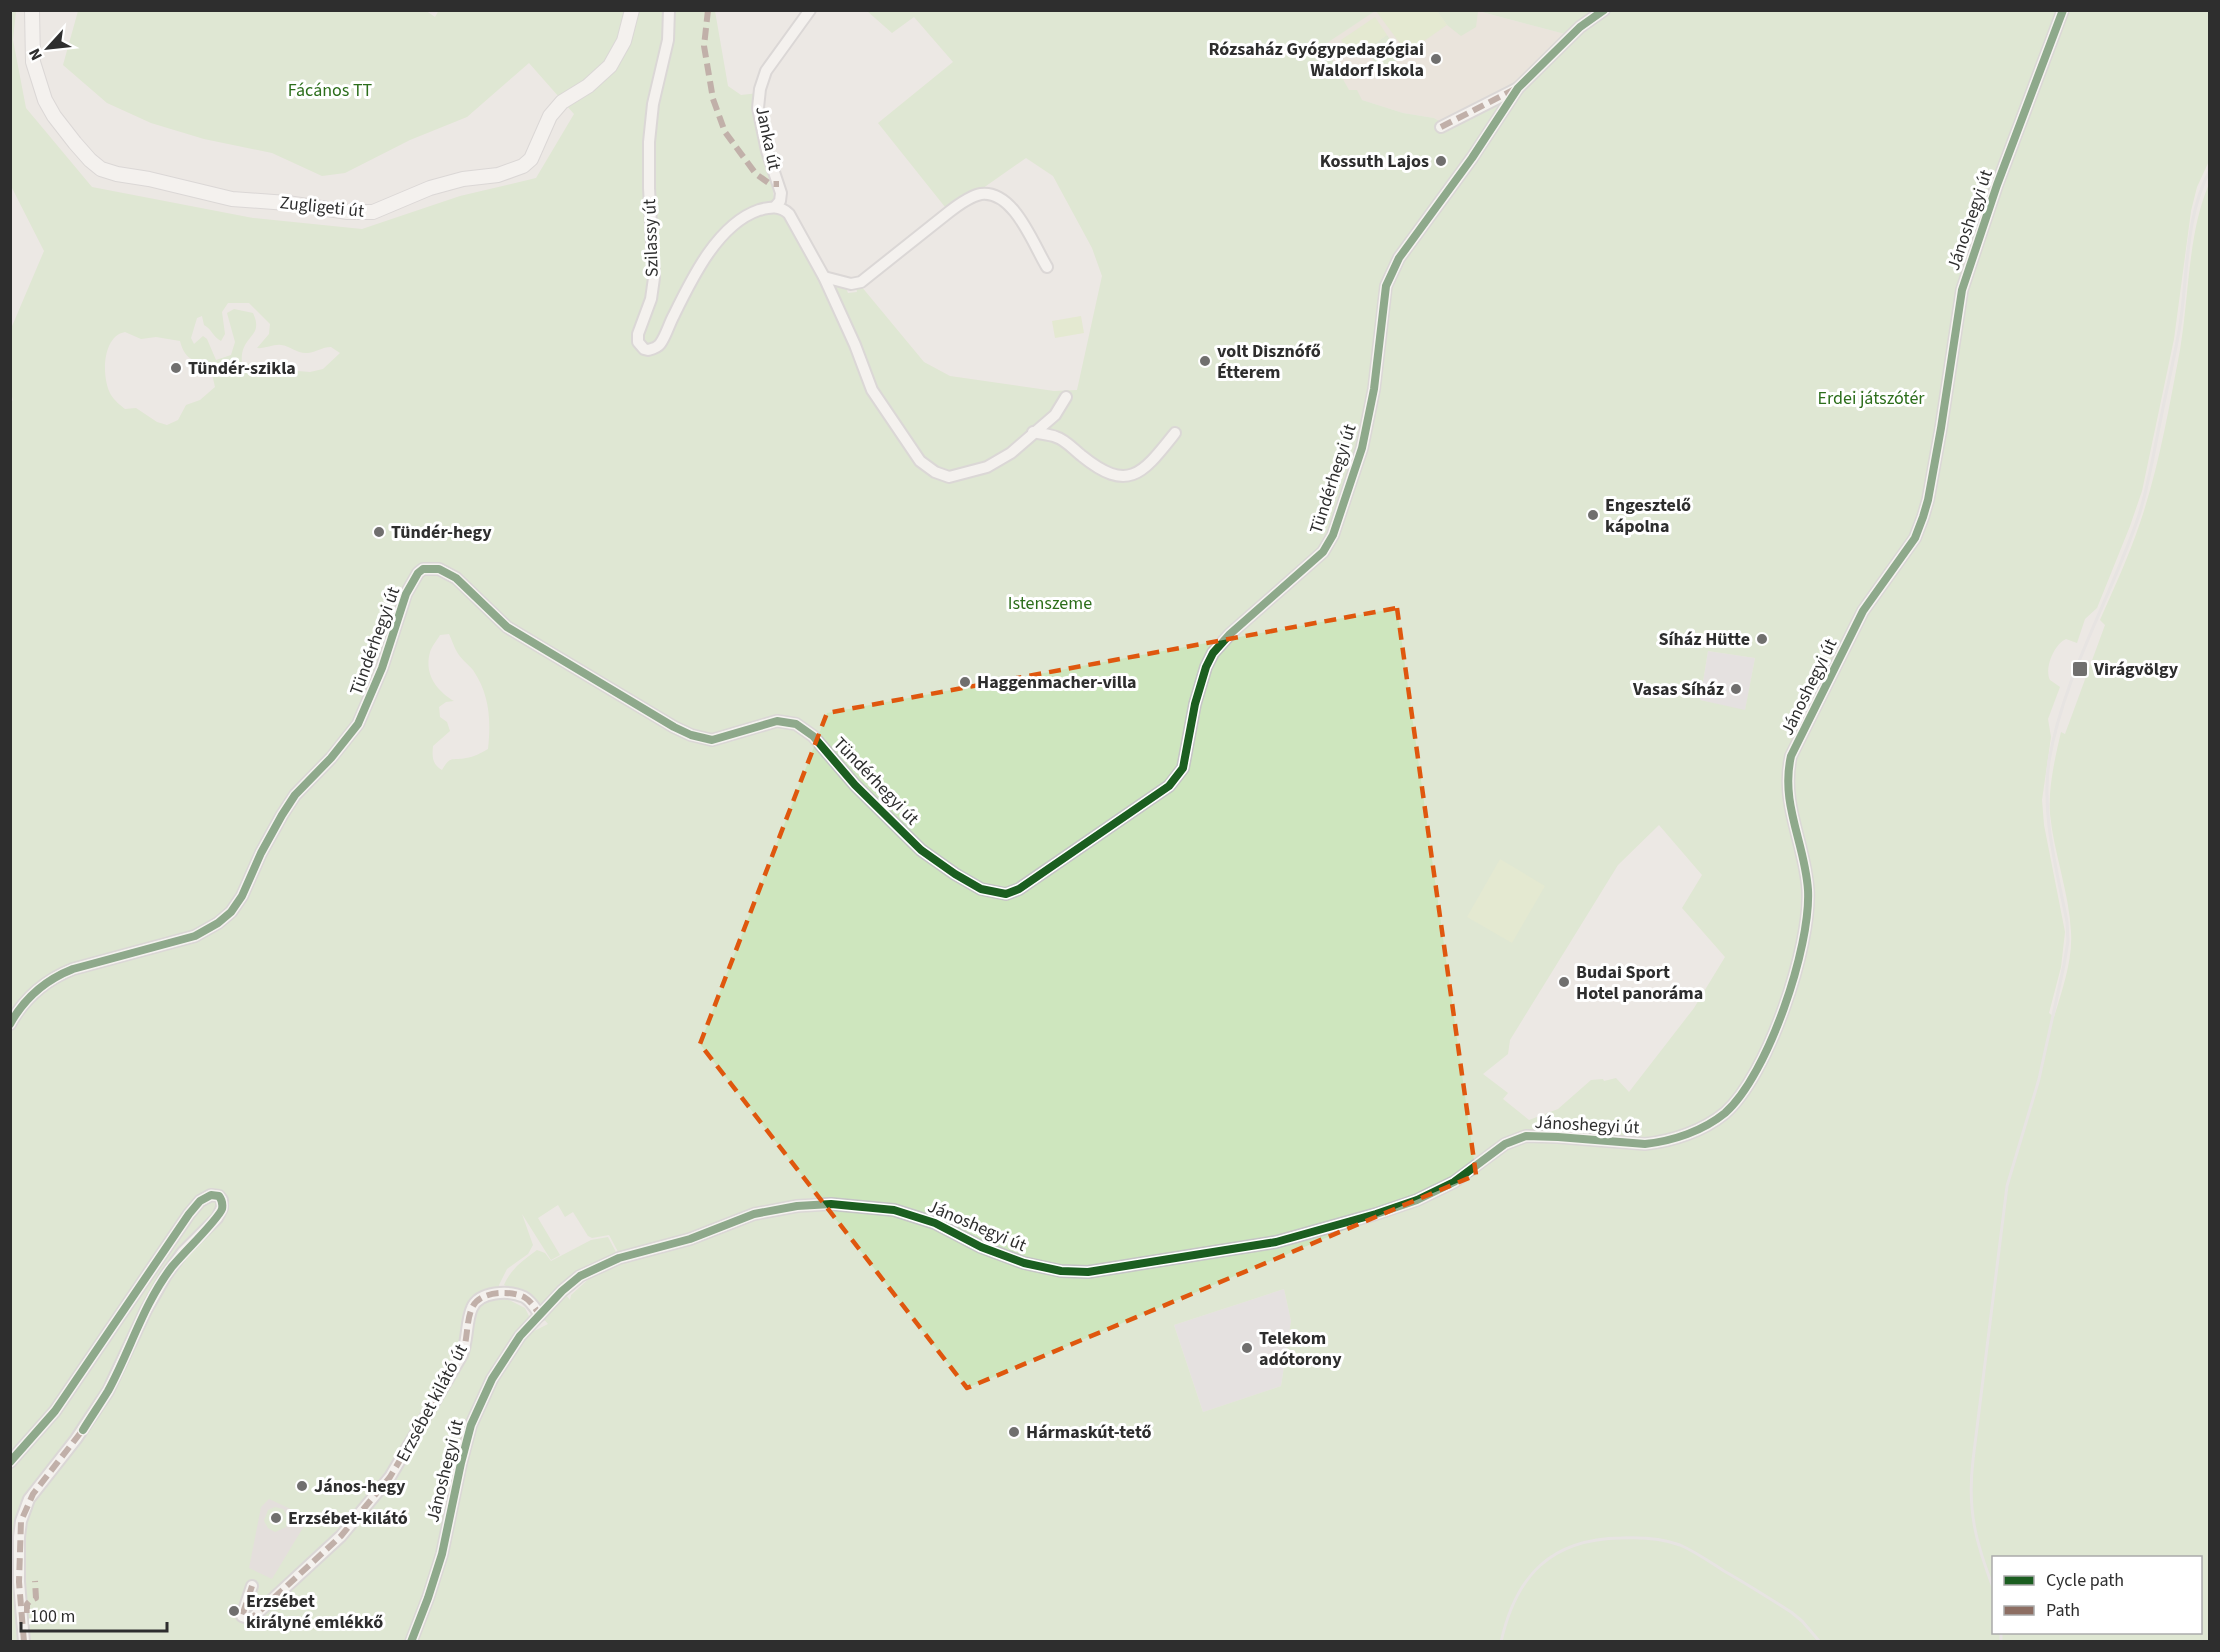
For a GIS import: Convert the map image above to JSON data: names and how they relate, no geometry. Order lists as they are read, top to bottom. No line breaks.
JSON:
{"streets":{"street":["Janka út","Zugligeti út","Jánoshegyi út","Szilassy út","Tündérhegyi út","Erzsébet kilátó út"]},"crossings":[["Janka út","Szilassy út"],["Jánoshegyi út","Erzsébet kilátó út"]],"parks":["Fácános TT","Erdei játszótér","Istenszeme"],"places":{"other":["Rózsaház Gyógypedagógiai Waldorf Iskola","Kossuth Lajos","volt Disznófő Étterem","Tündér-szikla","Engesztelő kápolna","Tündér-hegy","Síház Hütte","Haggenmacher-villa","Vasas Síház","Budai Sport Hotel panoráma","Telekom adótorony","Hármaskút-tető","János-hegy","Erzsébet-kilátó","Erzsébet királyné emlékkő"],"transit":["Virágvölgy"]},"legend":["Cycle path","Path"],"scale_bar":"100 m","north":"bottom left"}
